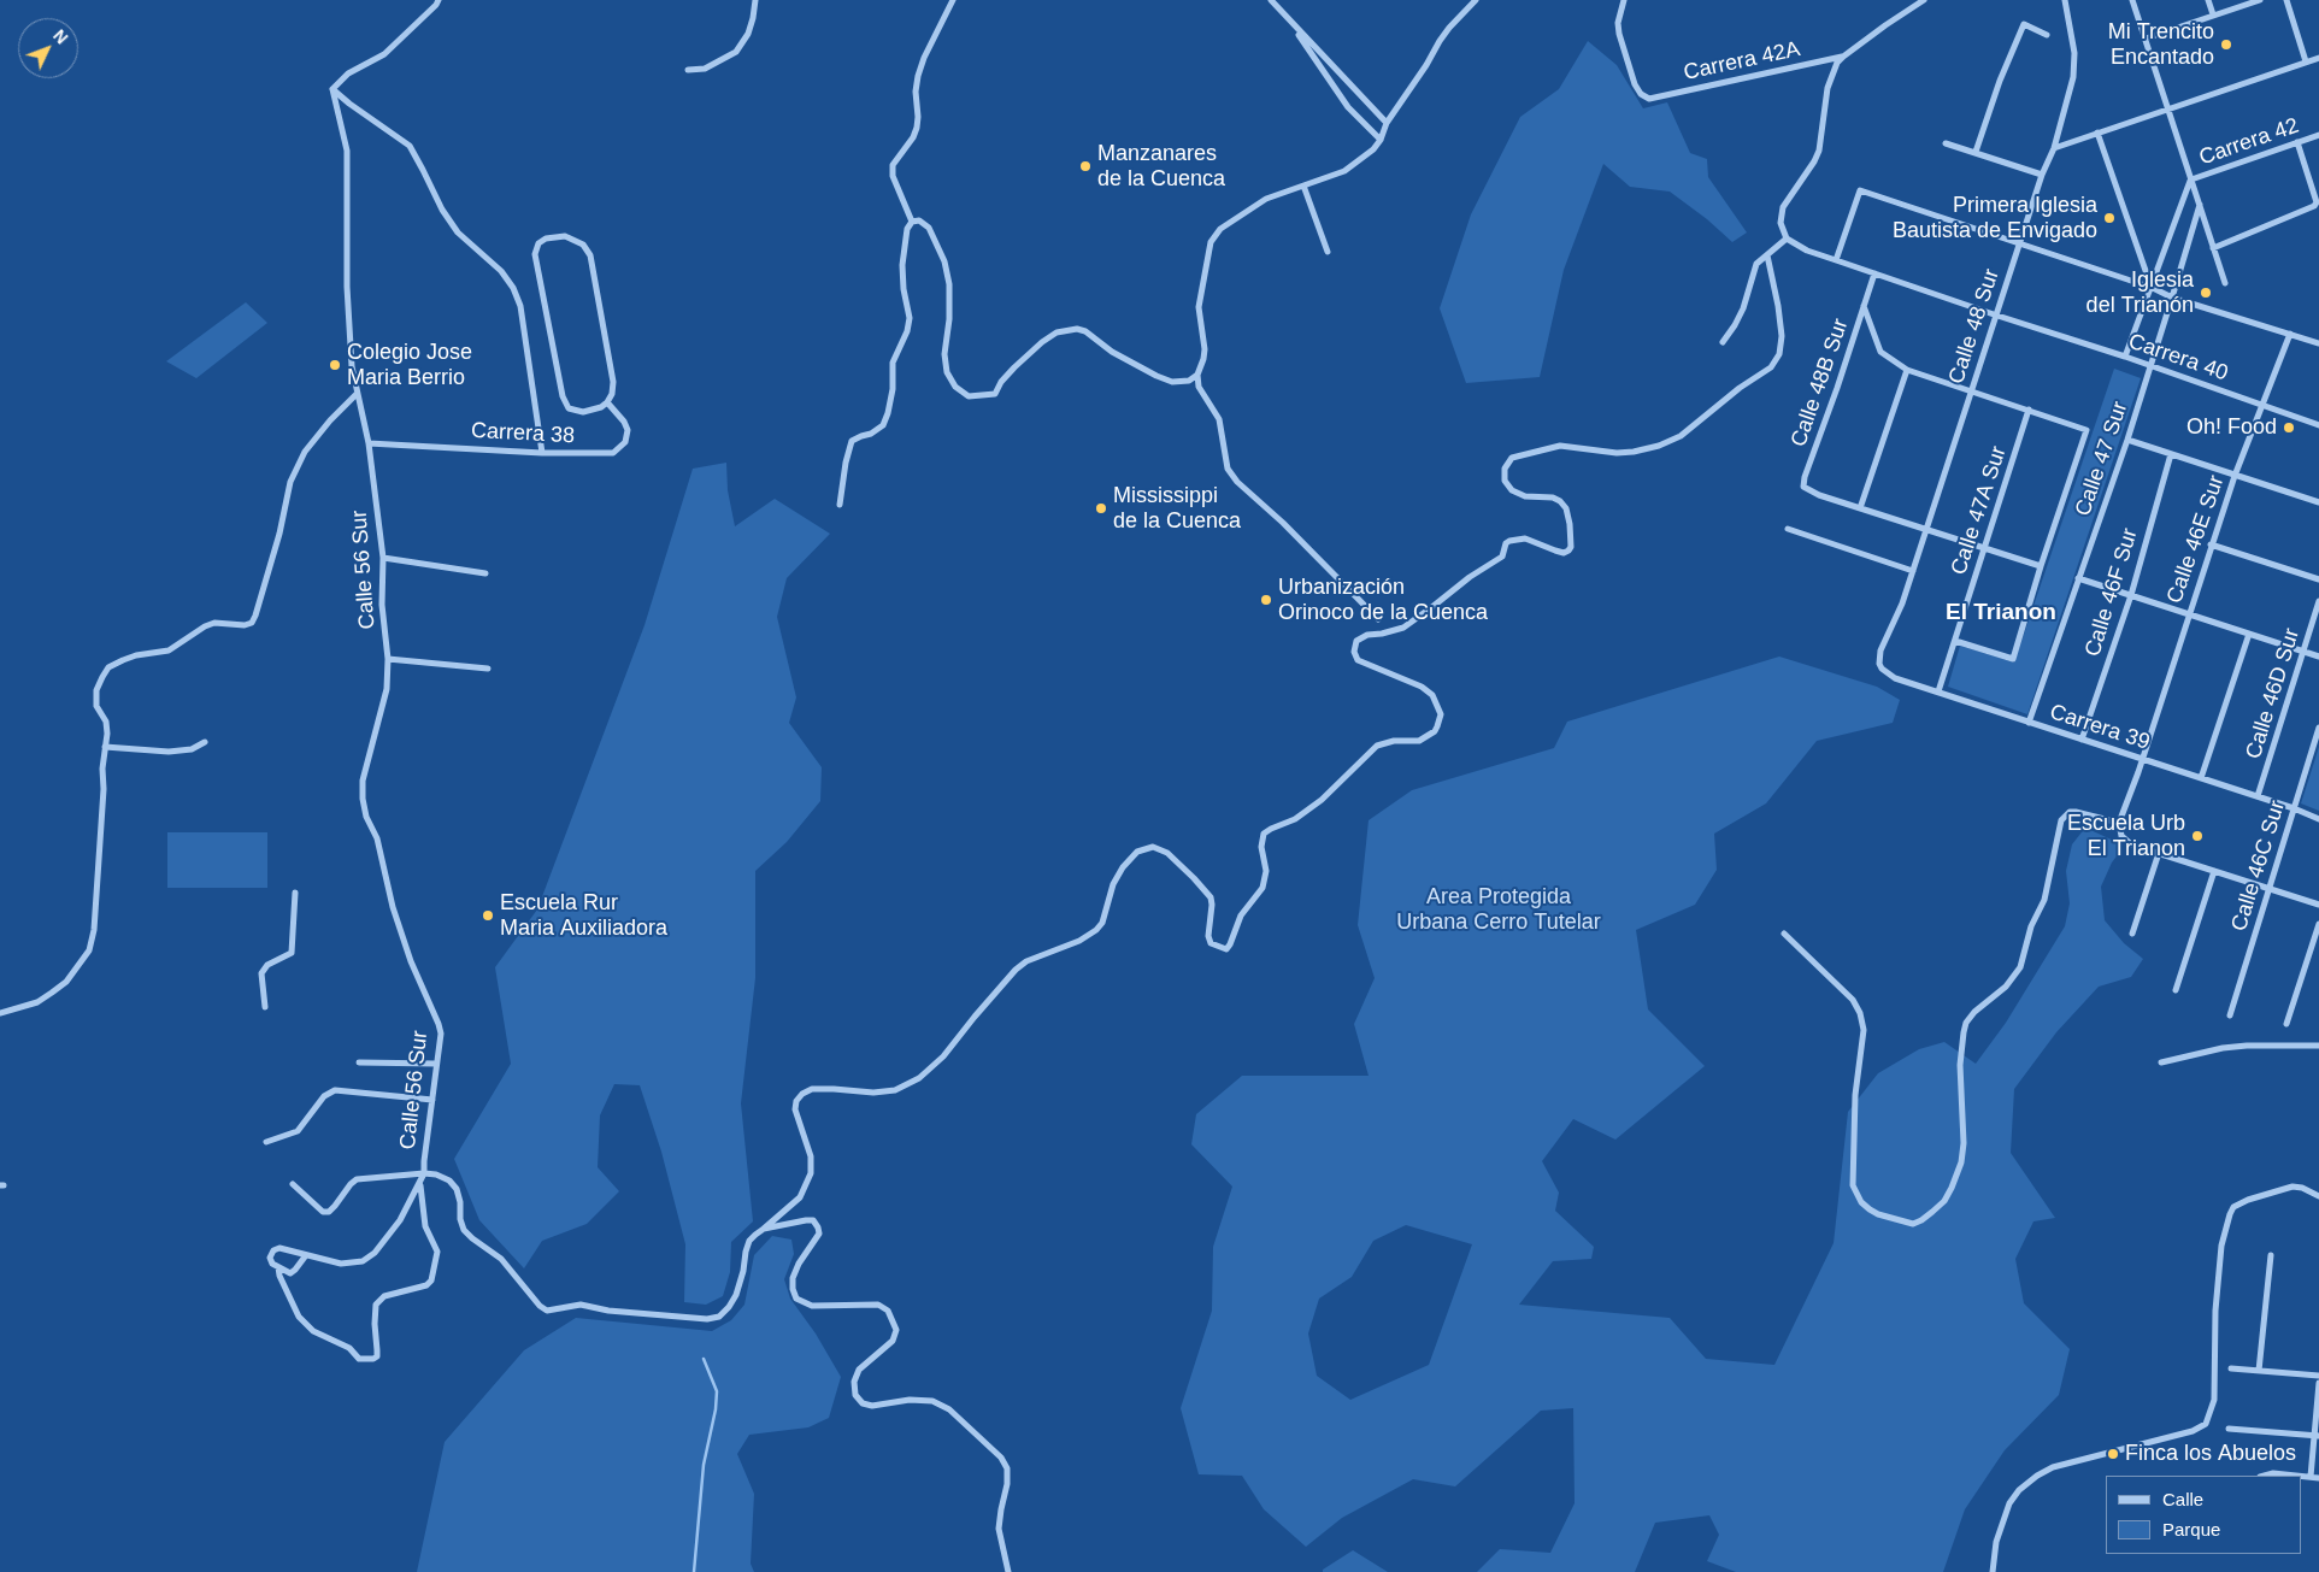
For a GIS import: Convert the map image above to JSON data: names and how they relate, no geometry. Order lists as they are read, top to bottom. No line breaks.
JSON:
{"streets":{"street":["Carrera 42A","Carrera 42","Calle 48 Sur","Carrera 40","Calle 48B Sur","Carrera 38","Calle 47 Sur","Calle 47A Sur","Calle 46E Sur","Calle 56 Sur","Calle 46F Sur","Calle 46D Sur","Carrera 39","Calle 46C Sur"]},"crossings":[["Calle 48 Sur","Carrera 40"],["Calle 48 Sur","Carrera 39"],["Carrera 40","Calle 48B Sur"],["Carrera 40","Calle 47 Sur"],["Carrera 40","Calle 46E Sur"],["Carrera 38","Calle 56 Sur"],["Calle 47 Sur","Calle 47A Sur"],["Calle 47 Sur","Carrera 39"],["Calle 47A Sur","Carrera 39"],["Calle 46E Sur","Carrera 39"],["Calle 46F Sur","Carrera 39"],["Calle 46D Sur","Carrera 39"],["Carrera 39","Calle 46C Sur"]],"districts":["El Trianon"],"parks":["Area Protegida Urbana Cerro Tutelar"],"places":["Mi Trencito Encantado","Manzanares de la Cuenca","Primera Iglesia Bautista de Envigado","Iglesia del Trianón","Colegio Jose Maria Berrio","Oh! Food","Mississippi de la Cuenca","Urbanización Orinoco de la Cuenca","Escuela Urb El Trianon","Escuela Rur Maria Auxiliadora","Finca los Abuelos"],"legend":["Calle","Parque"],"north":"top right"}
